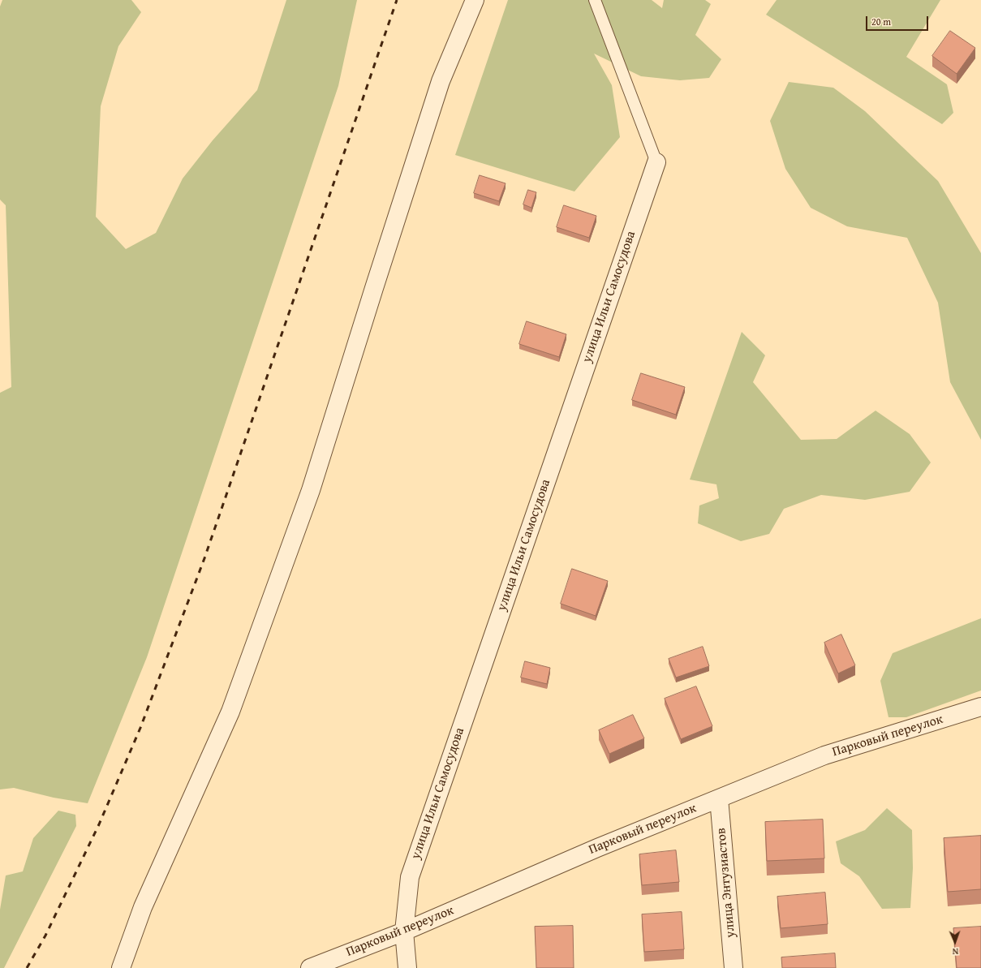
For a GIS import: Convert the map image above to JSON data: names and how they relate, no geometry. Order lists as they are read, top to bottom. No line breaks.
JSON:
{"streets":{"street":["улица Ильи Самосудова","Парковый переулок","улица Энтузиастов"]},"crossings":[["улица Ильи Самосудова","Парковый переулок"],["Парковый переулок","улица Энтузиастов"]],"scale_bar":"20 m","north":"bottom"}
